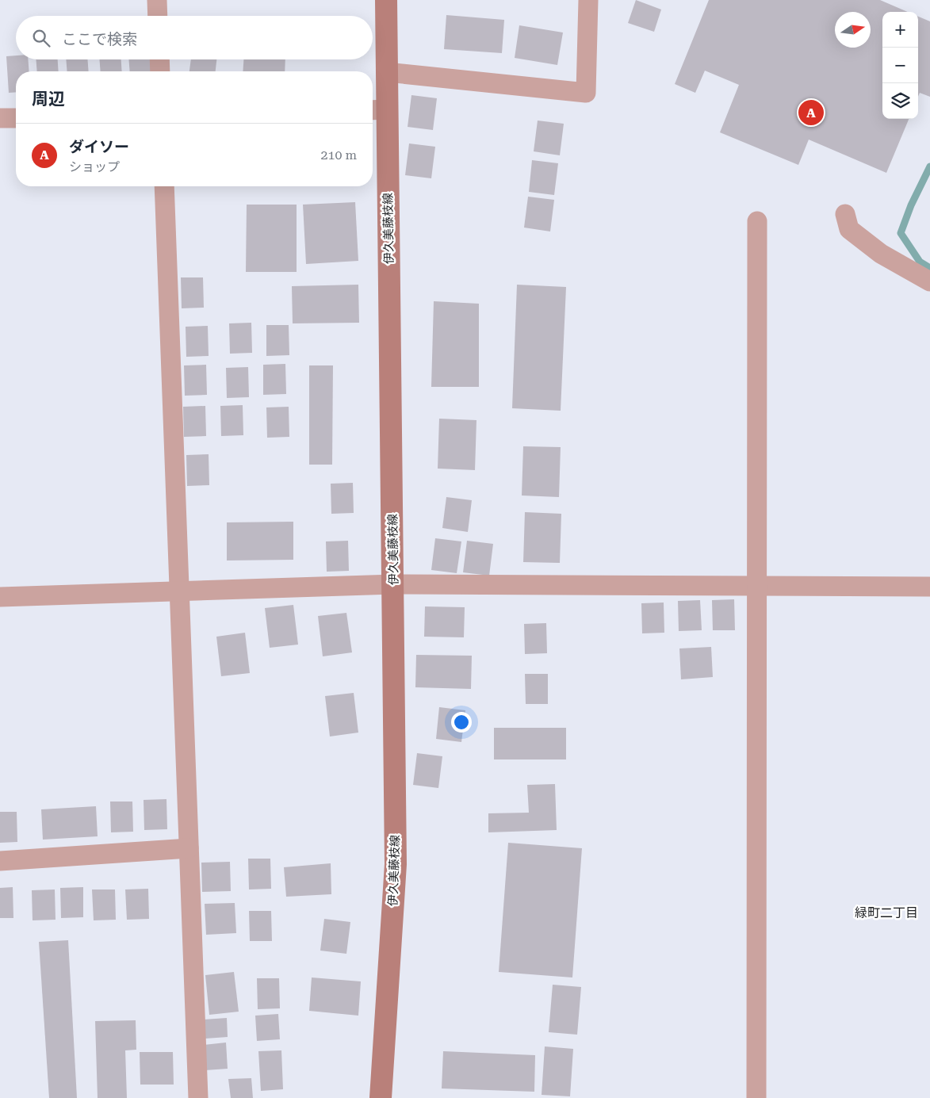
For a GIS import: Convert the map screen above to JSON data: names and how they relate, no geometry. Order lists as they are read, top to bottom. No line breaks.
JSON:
{"streets":{"main road":["伊久美藤枝線"]},"districts":["緑町二丁目"],"north":"right","page":{"map_buttons":["+","−"],"search":"ここで検索","heading":"周辺","pins":"A","list":[{"mark":"A","name":"ダイソー","note":"ショップ","value":"210 m"}]}}
